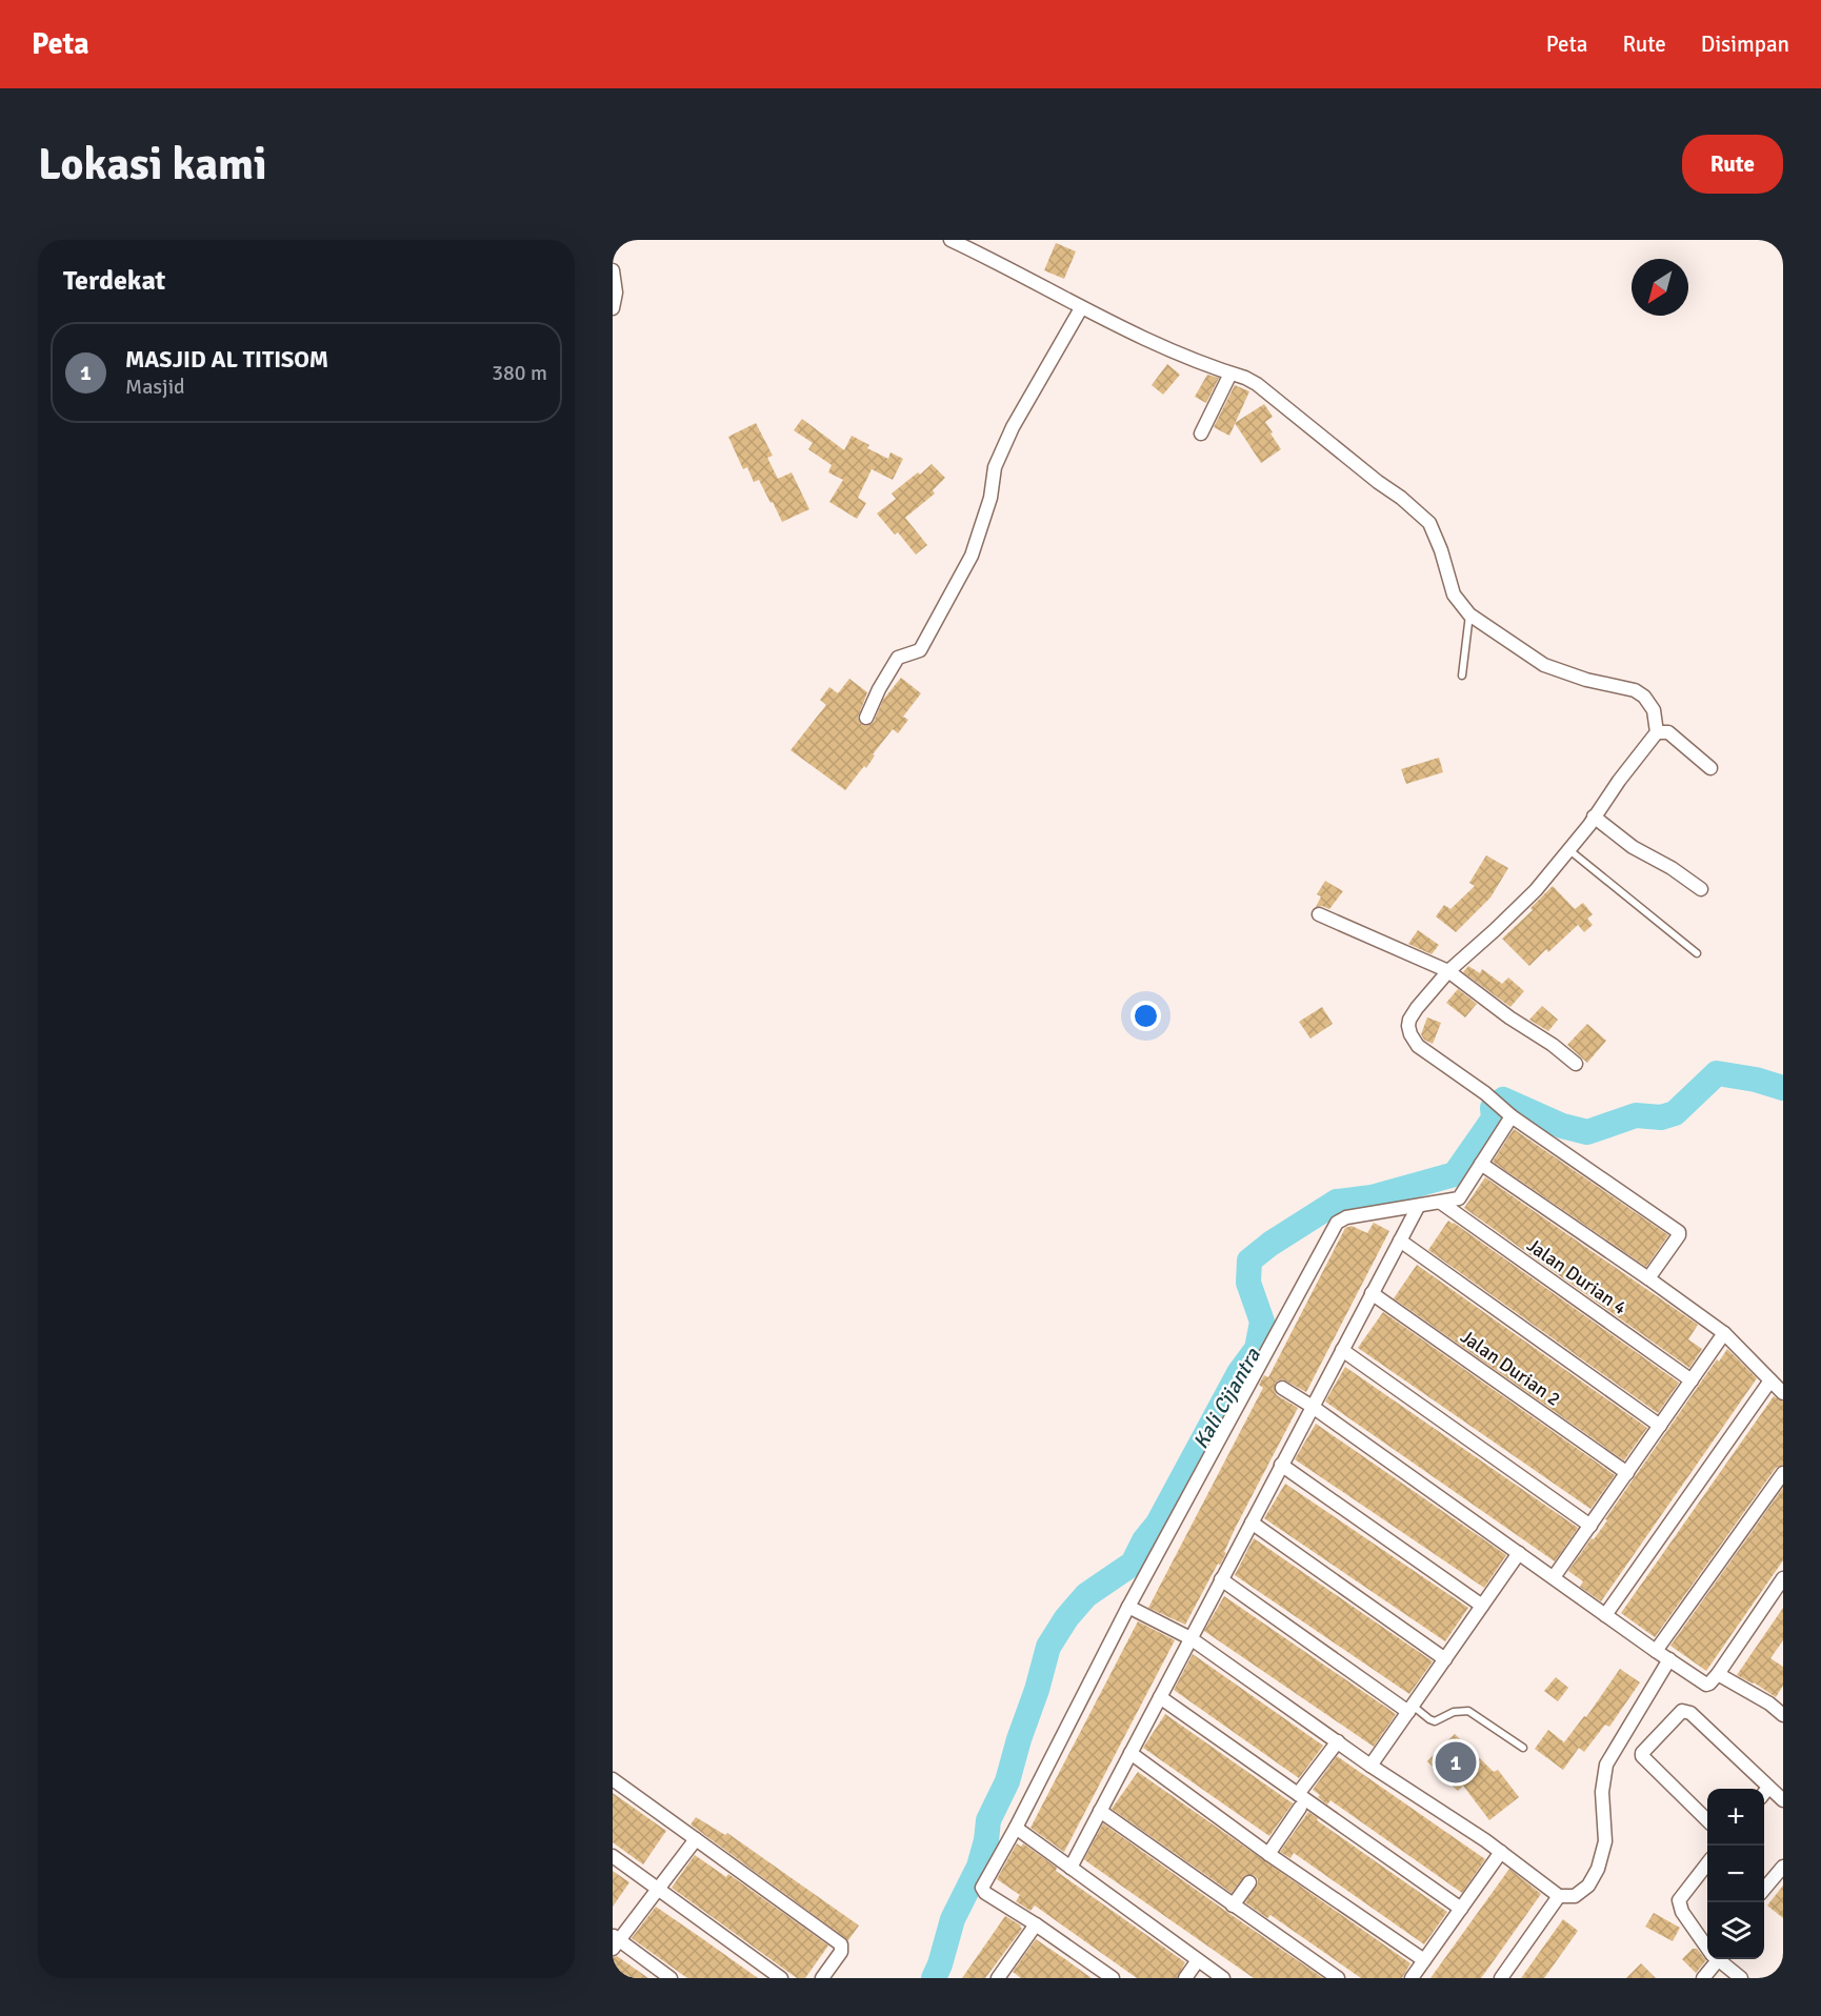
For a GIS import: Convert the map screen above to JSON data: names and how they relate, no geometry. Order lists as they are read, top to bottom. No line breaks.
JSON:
{"streets":{"street":["Jalan Durian 4","Jalan Durian 2"]},"water":["Kali Cijantra"],"north":"bottom left","page":{"header":"Peta","nav":["Peta","Rute","Disimpan"],"buttons":"Rute","title":"Lokasi kami","heading":"Terdekat","list":[{"mark":"1","name":"MASJID AL TITISOM","note":"Masjid","value":"380 m"}],"pins":"1","map_buttons":["+","−"]}}
